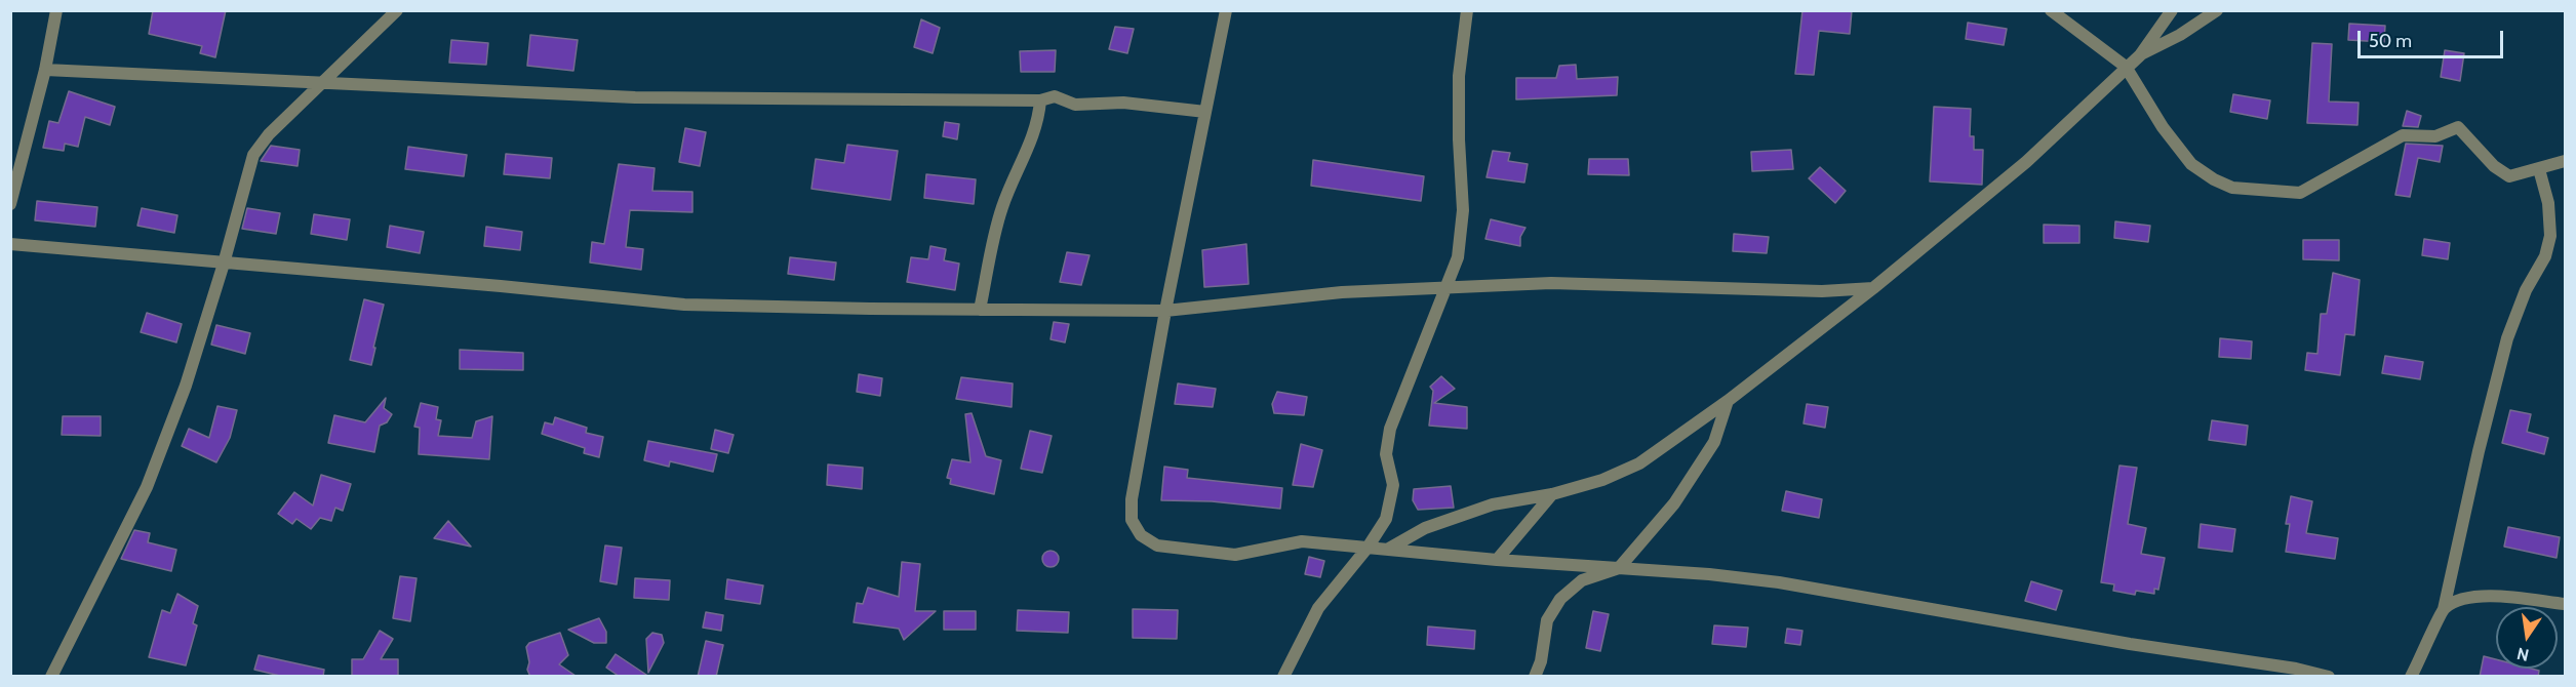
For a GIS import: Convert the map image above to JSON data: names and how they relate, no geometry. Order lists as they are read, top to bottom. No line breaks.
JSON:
{"scale_bar":"50 m","north":"bottom"}
